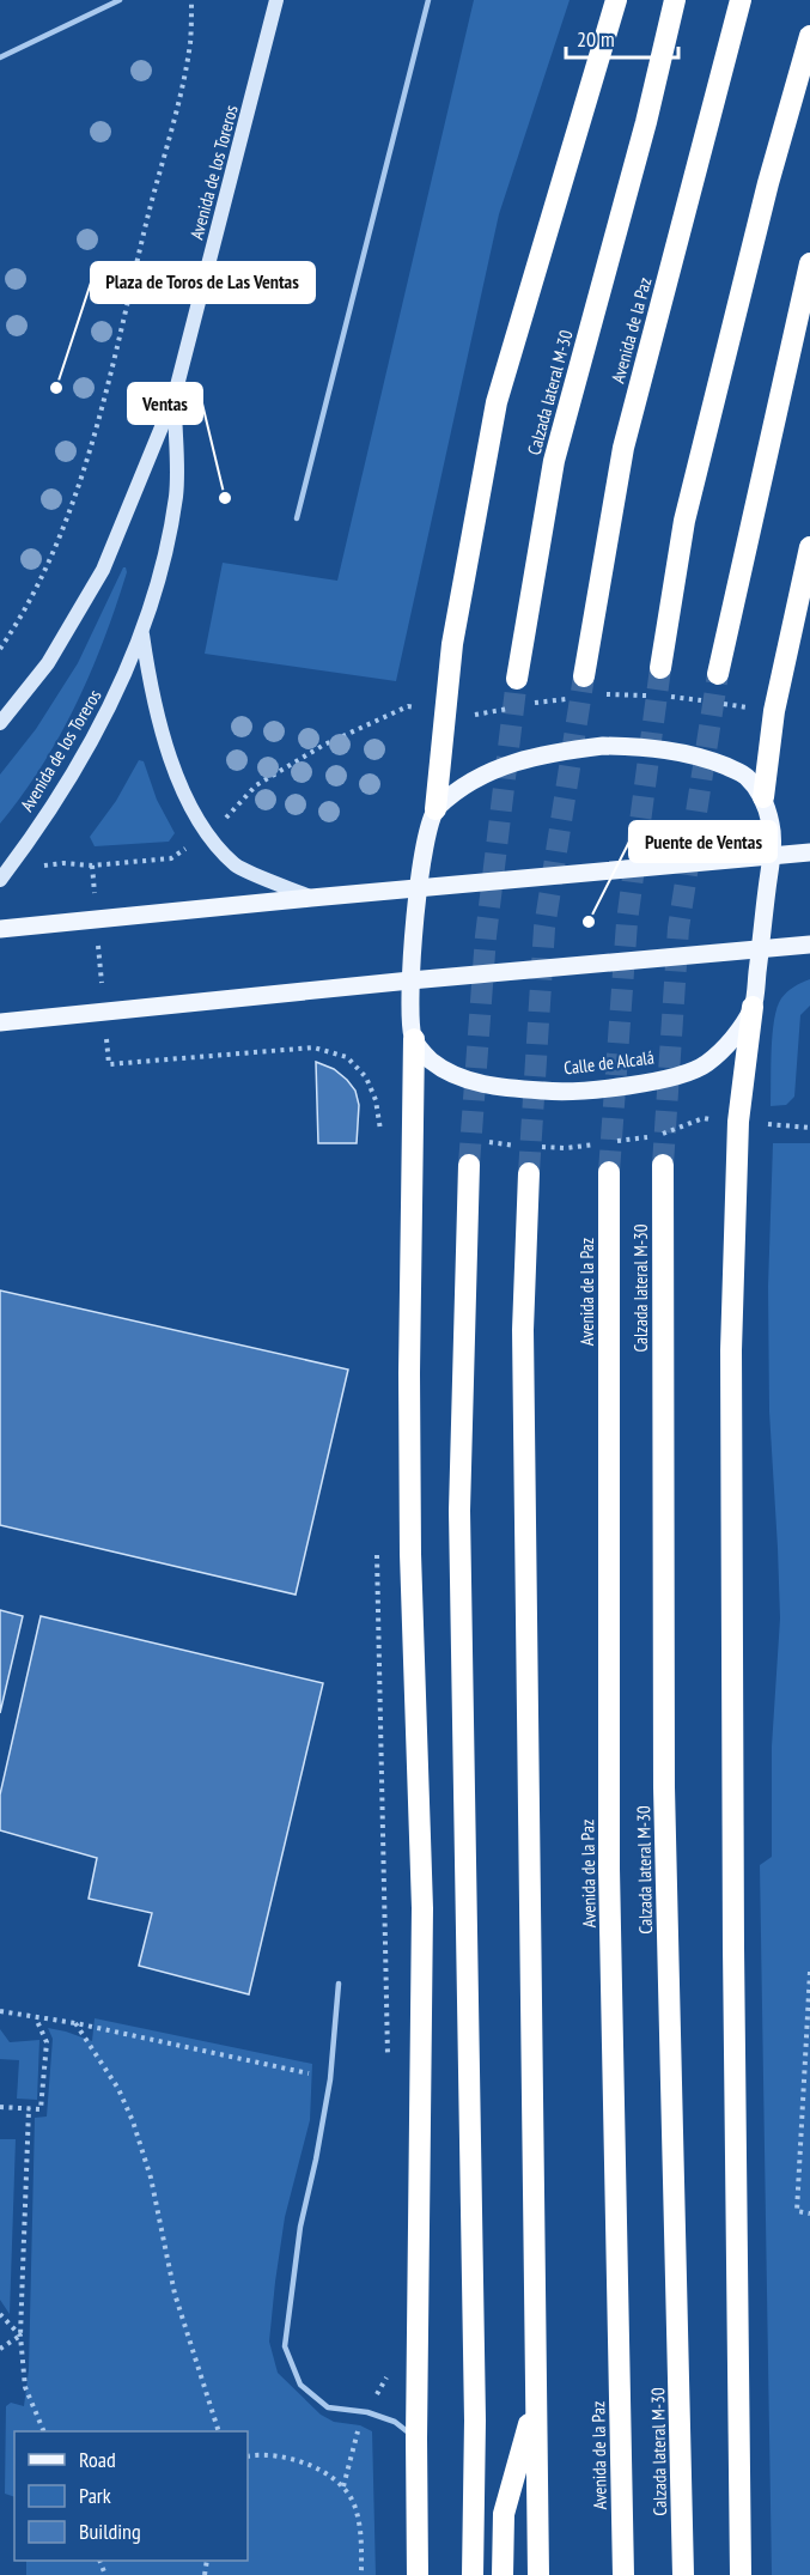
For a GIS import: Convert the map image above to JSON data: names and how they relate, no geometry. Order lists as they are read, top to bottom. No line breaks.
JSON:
{"streets":{"highway":["Avenida de la Paz","Calzada lateral M-30"],"main road":["Calle de Alcalá"],"street":["Avenida de los Toreros"]},"places":["Plaza de Toros de Las Ventas","Ventas","Puente de Ventas"],"legend":["Road","Park","Building"],"scale_bar":"20 m"}
